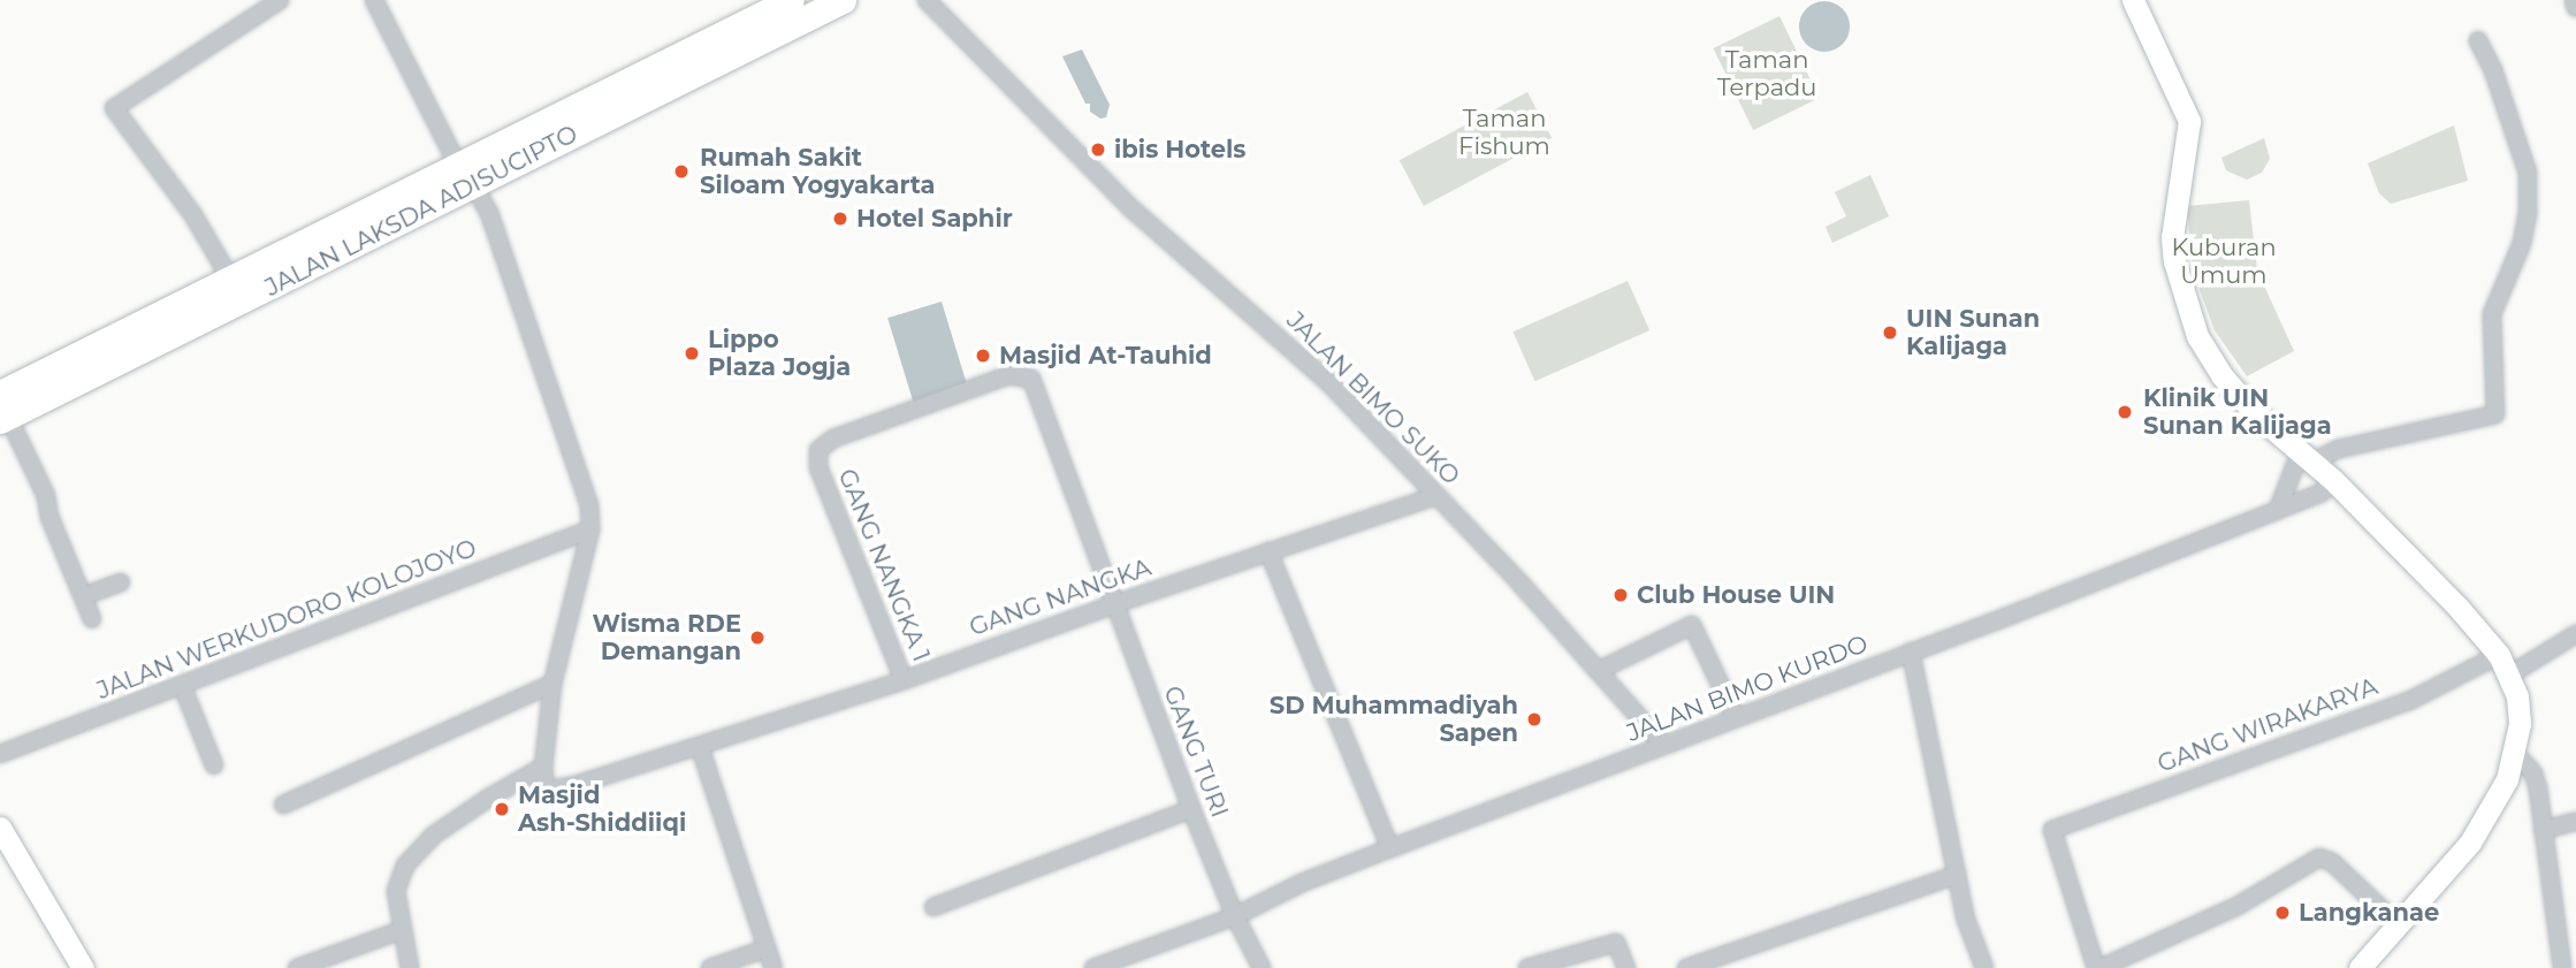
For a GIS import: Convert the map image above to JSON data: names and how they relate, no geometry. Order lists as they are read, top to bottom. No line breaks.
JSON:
{"streets":{"main road":["JALAN LAKSDA ADISUCIPTO"],"street":["JALAN BIMO SUKO","GANG NANGKA 1","GANG NANGKA","JALAN WERKUDORO KOLOJOYO","JALAN BIMO KURDO","GANG WIRAKARYA","GANG TURI"]},"crossings":[["JALAN BIMO SUKO","GANG NANGKA"],["JALAN BIMO SUKO","JALAN BIMO KURDO"],["GANG NANGKA 1","GANG NANGKA"],["GANG NANGKA 1","GANG TURI"],["GANG NANGKA","GANG TURI"],["JALAN BIMO KURDO","GANG TURI"]],"parks":["Taman Terpadu","Taman Fishum","Kuburan Umum"],"places":["ibis Hotels","Rumah Sakit Siloam Yogyakarta","Hotel Saphir","UIN Sunan Kalijaga","Lippo Plaza Jogja","Masjid At-Tauhid","Klinik UIN Sunan Kalijaga","Club House UIN","Wisma RDE Demangan","SD Muhammadiyah Sapen","Masjid Ash-Shiddiiqi","Langkanae"]}
